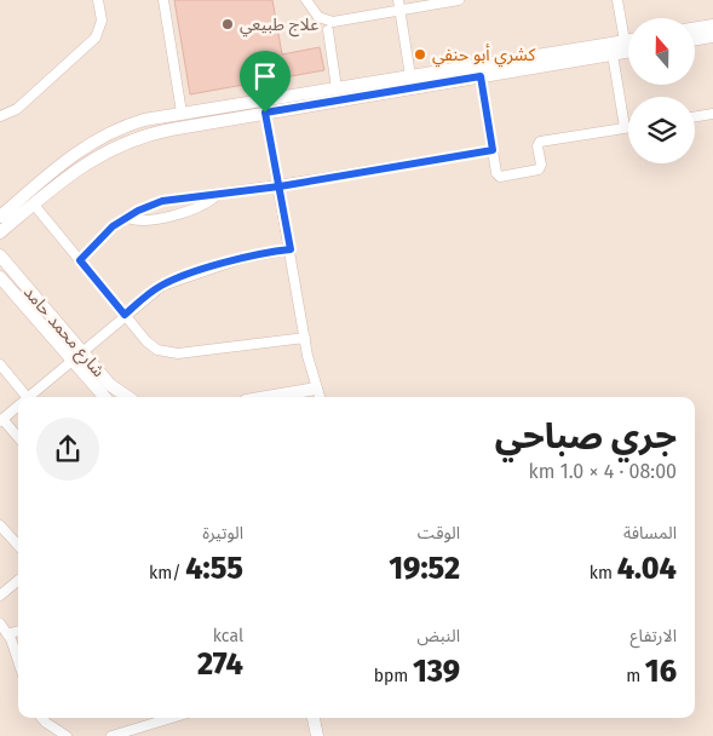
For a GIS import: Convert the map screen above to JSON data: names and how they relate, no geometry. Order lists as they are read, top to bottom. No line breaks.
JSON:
{"streets":{"street":["شارع محمد حامد"]},"places":["علاج طبيعي","كشري أبو حنفي"],"north":"top","page":{"heading":["جري صباحي","08:00 · 4 × 1.0 km"],"stats":[["المسافة","4.04 km"],["الوقت","19:52"],["الوتيرة","4:55 /km"],["الارتفاع","16 m"],["النبض","139 bpm"],["kcal","274"]]}}
